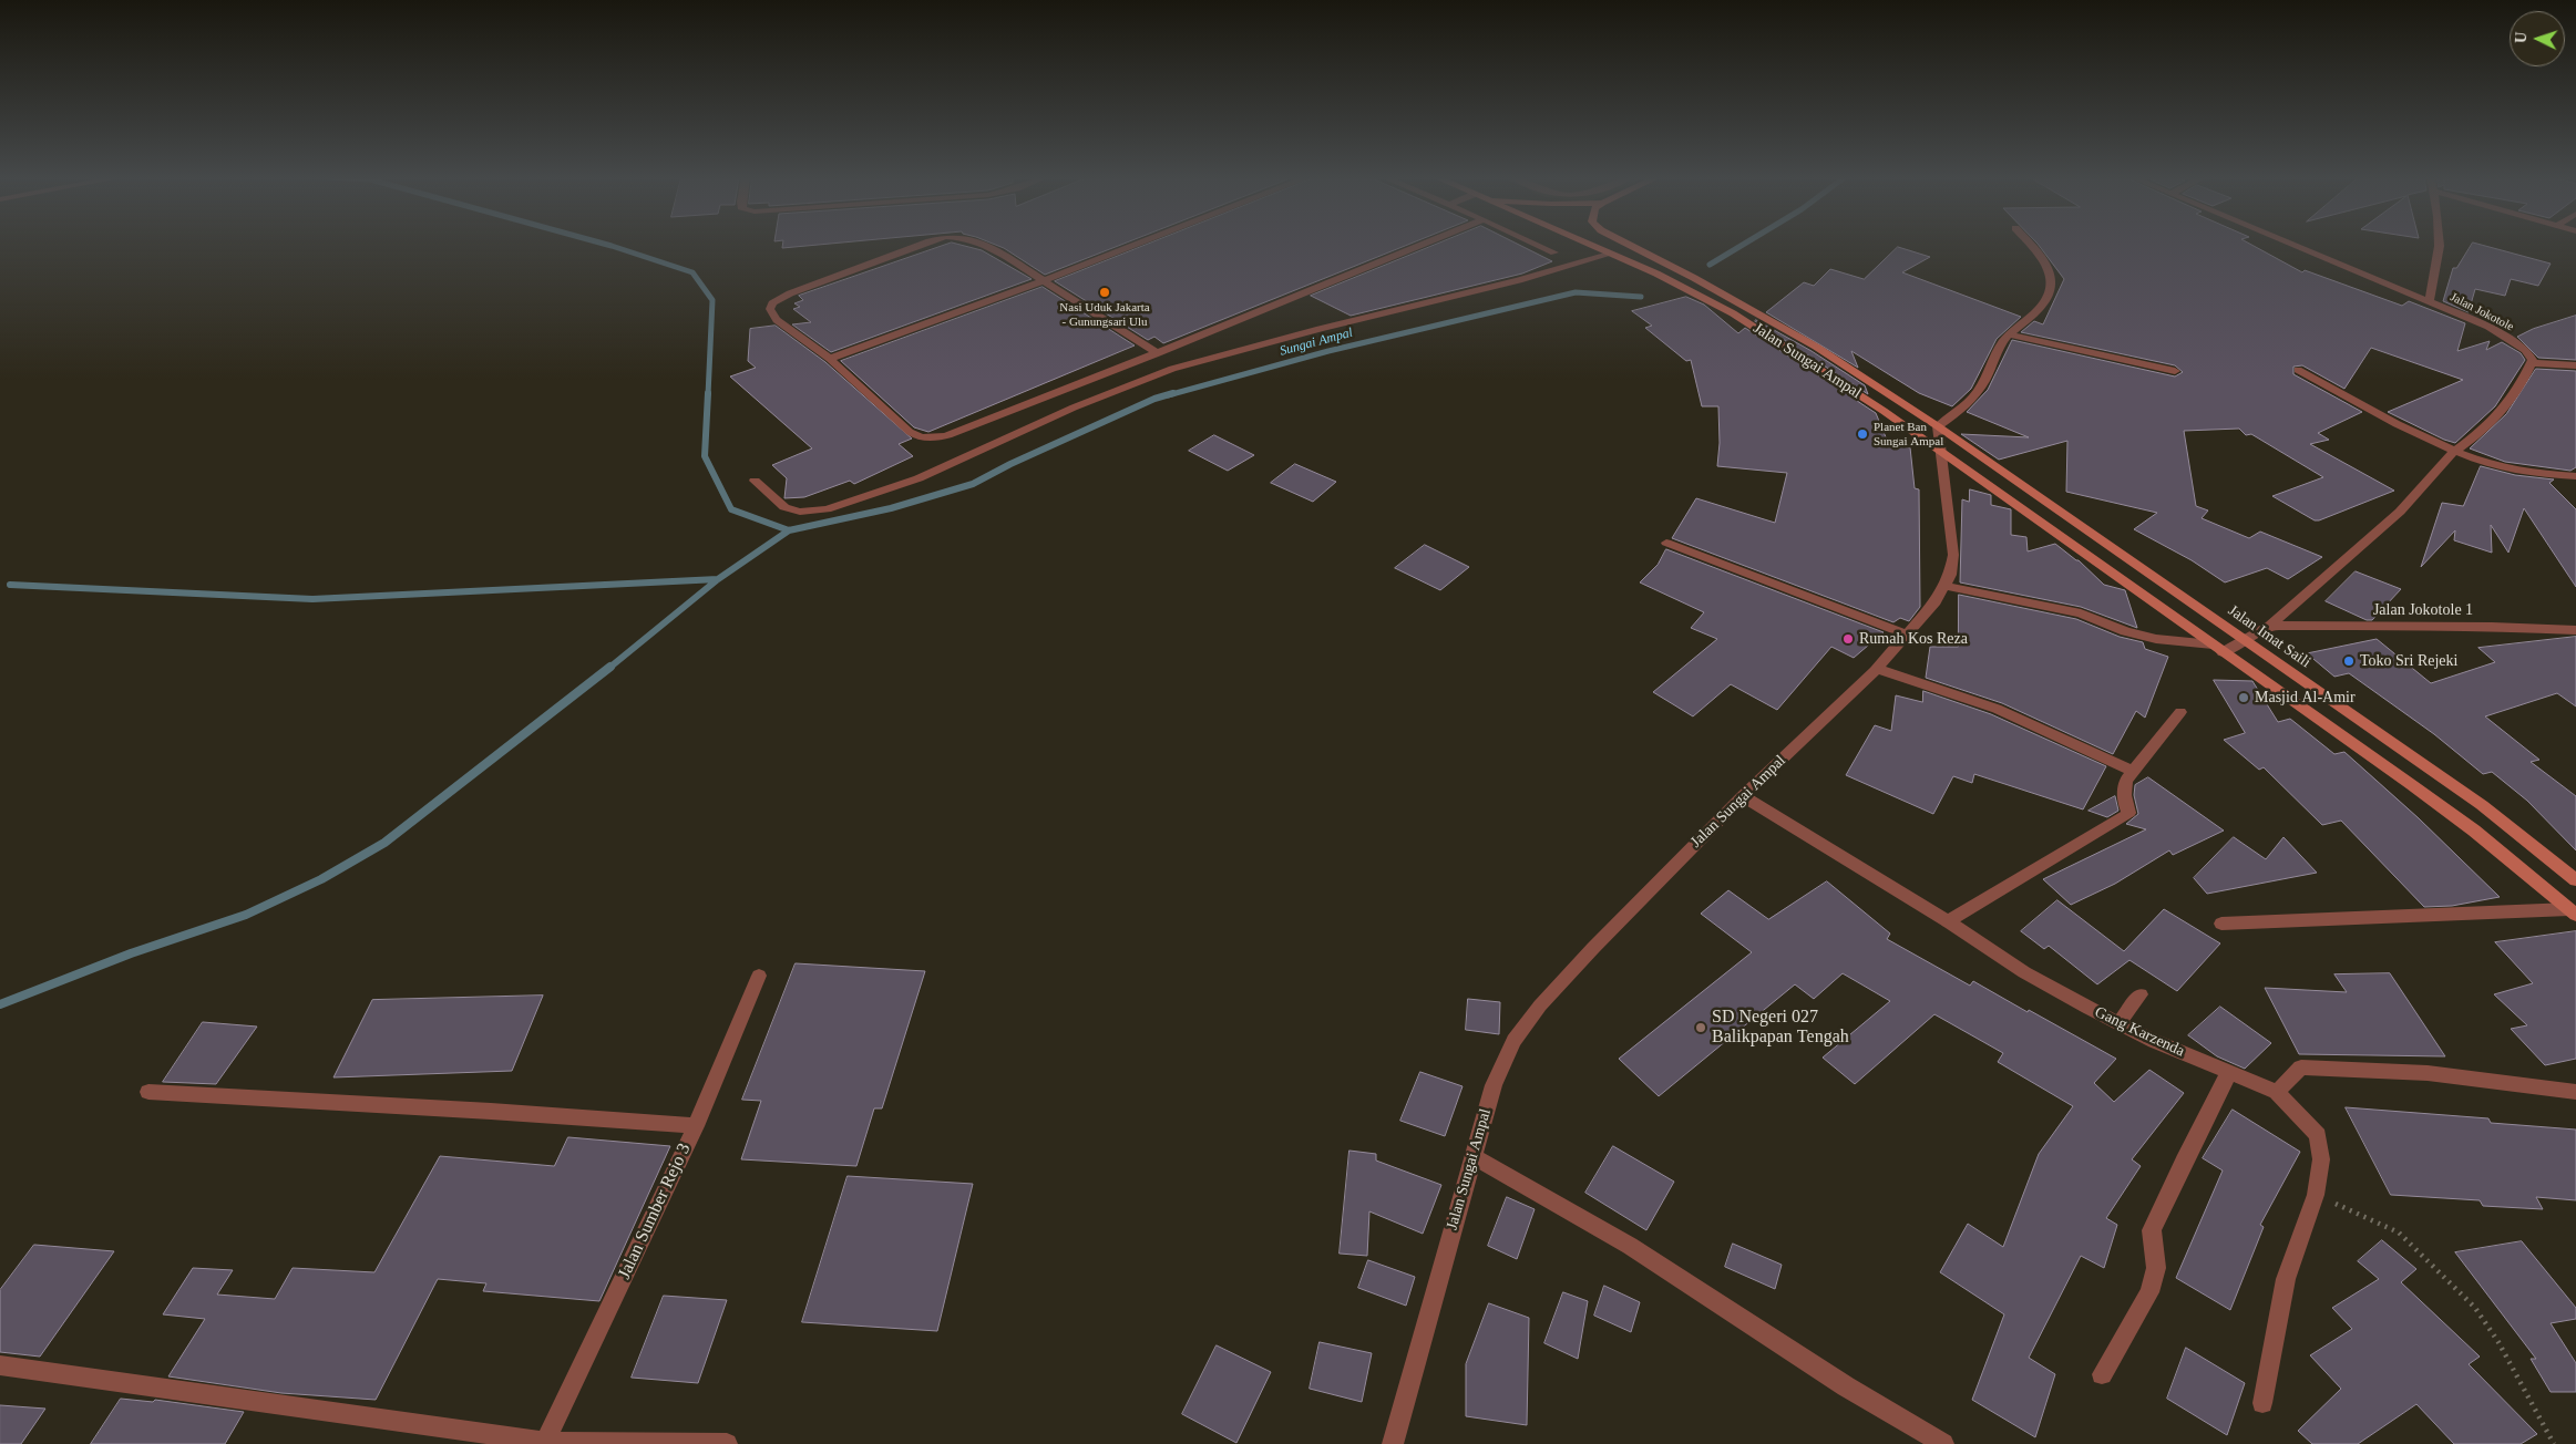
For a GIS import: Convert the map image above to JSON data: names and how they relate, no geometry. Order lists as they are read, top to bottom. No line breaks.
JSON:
{"streets":{"main road":["Jalan Sungai Ampal","Jalan Imat Saili"],"street":["Jalan Jokotole","Jalan Jokotole 1","Gang Karzenda","Jalan Sumber Rejo 3"]},"crossings":[["Jalan Sungai Ampal","Jalan Imat Saili"],["Jalan Sungai Ampal","Gang Karzenda"]],"water":["Sungai Ampal"],"places":["Nasi Uduk Jakarta - Gunungsari Ulu","Planet Ban Sungai Ampal","Rumah Kos Reza","Toko Sri Rejeki","Masjid Al-Amir","SD Negeri 027 Balikpapan Tengah"],"north":"left"}
